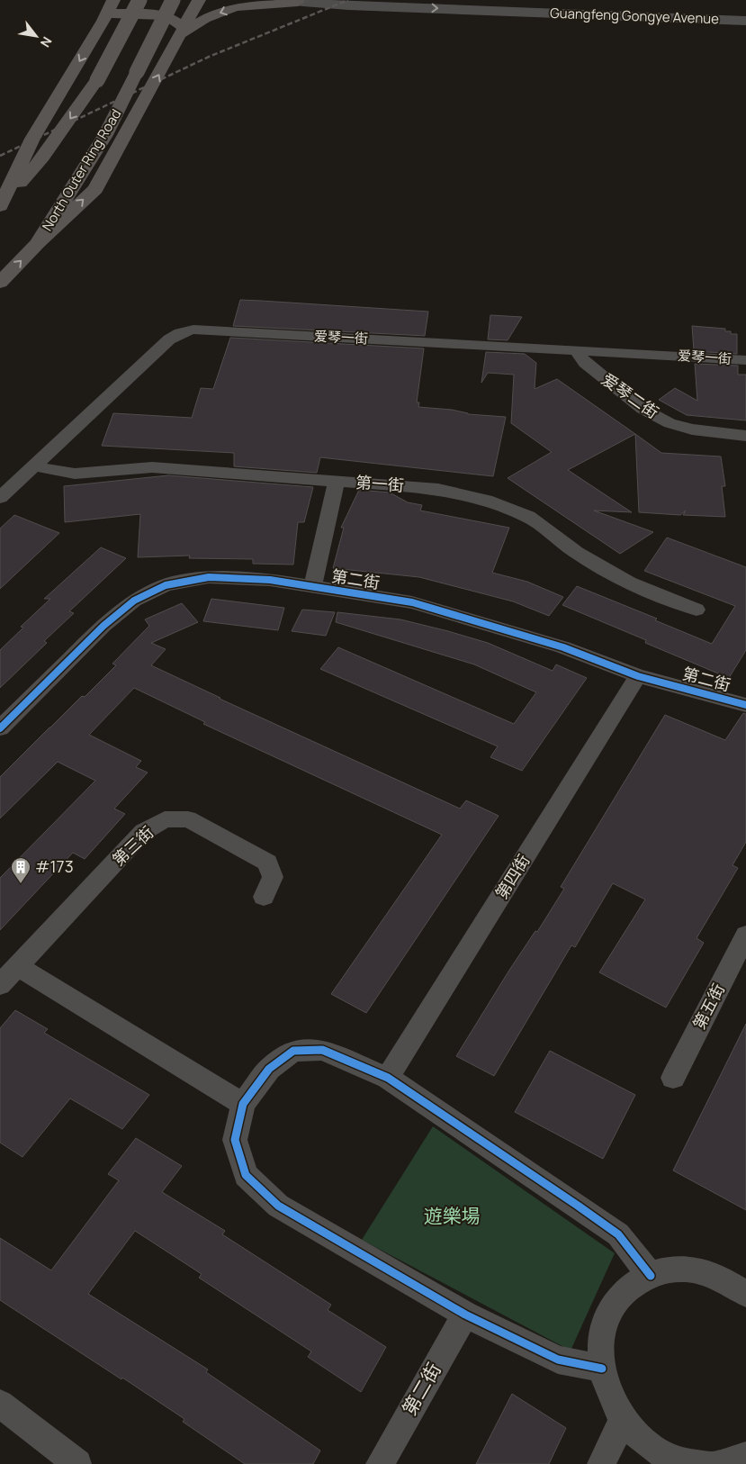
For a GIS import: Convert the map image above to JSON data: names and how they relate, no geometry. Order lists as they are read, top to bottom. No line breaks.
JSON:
{"streets":{"highway":["North Outer Ring Road"],"street":["Guangfeng Gongye Avenue","爱琴一街","爱琴二街","第一街","第二街","第三街","第四街","第五街"]},"crossings":[["爱琴一街","爱琴二街"],["爱琴一街","第一街"],["第二街","第四街"]],"one_way":["Guangfeng Gongye Avenue"],"parks":["遊樂場"],"places":{"building":["#173"]},"north":"bottom right"}
